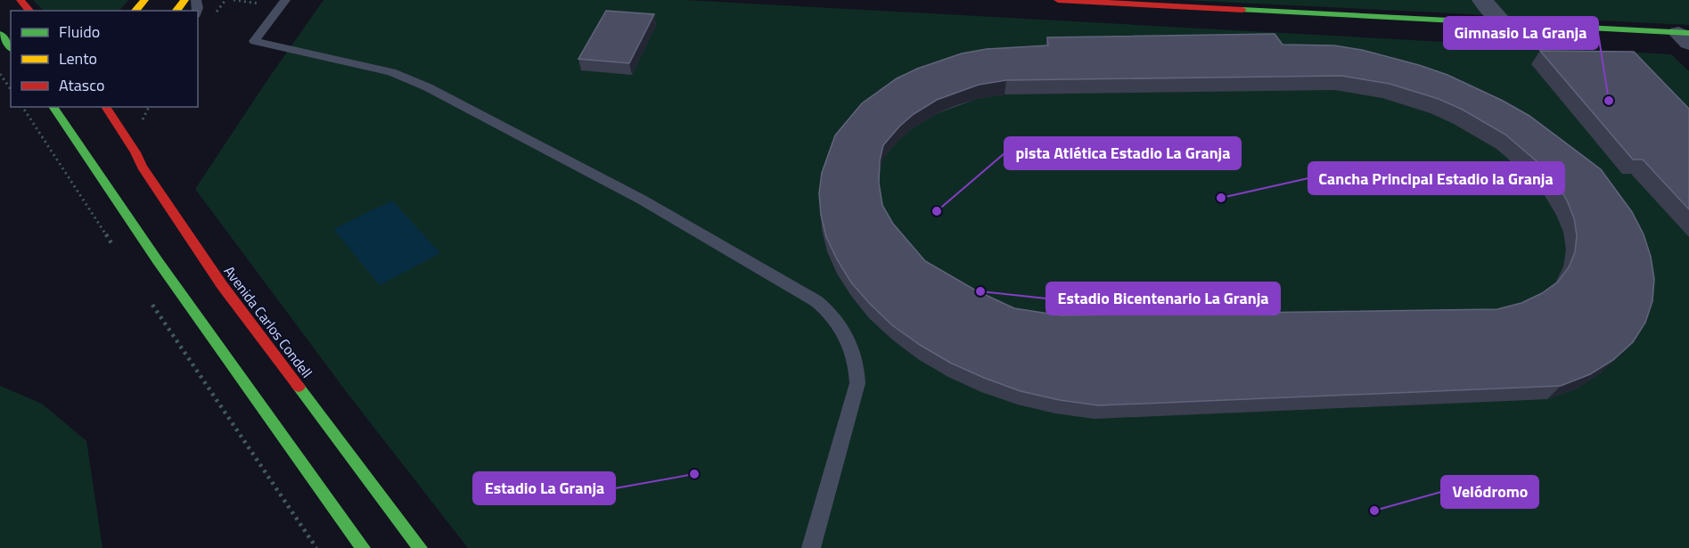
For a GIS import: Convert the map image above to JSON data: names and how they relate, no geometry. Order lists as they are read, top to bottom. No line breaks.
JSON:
{"streets":{"main road":["Avenida Carlos Condell"]},"places":["Gimnasio La Granja","Cancha Principal Estadio la Granja","pista Atlética Estadio La Granja","Estadio Bicentenario La Granja","Estadio La Granja","Velódromo"],"legend":["Fluido","Lento","Atasco"]}
